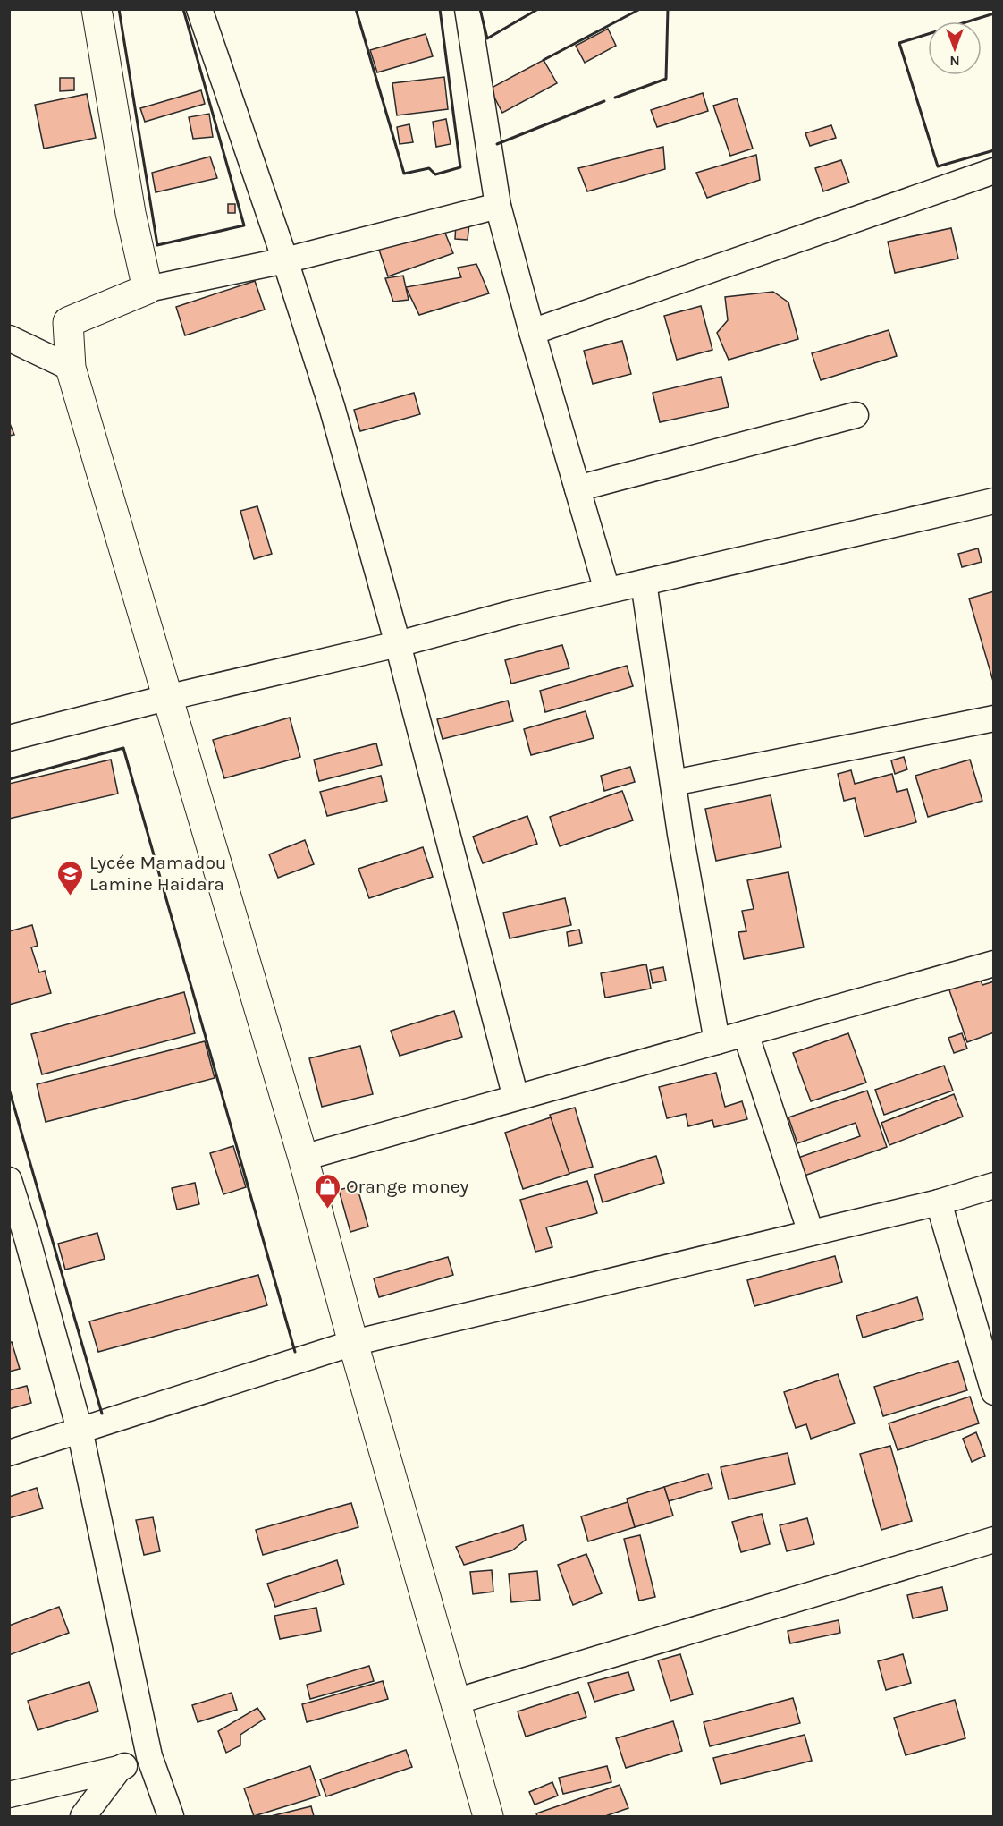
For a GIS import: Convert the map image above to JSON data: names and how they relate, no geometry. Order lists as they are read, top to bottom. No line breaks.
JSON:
{"places":{"school or university":["Lycée Mamadou Lamine Haidara"],"shop":["Orange money"]},"north":"bottom"}
